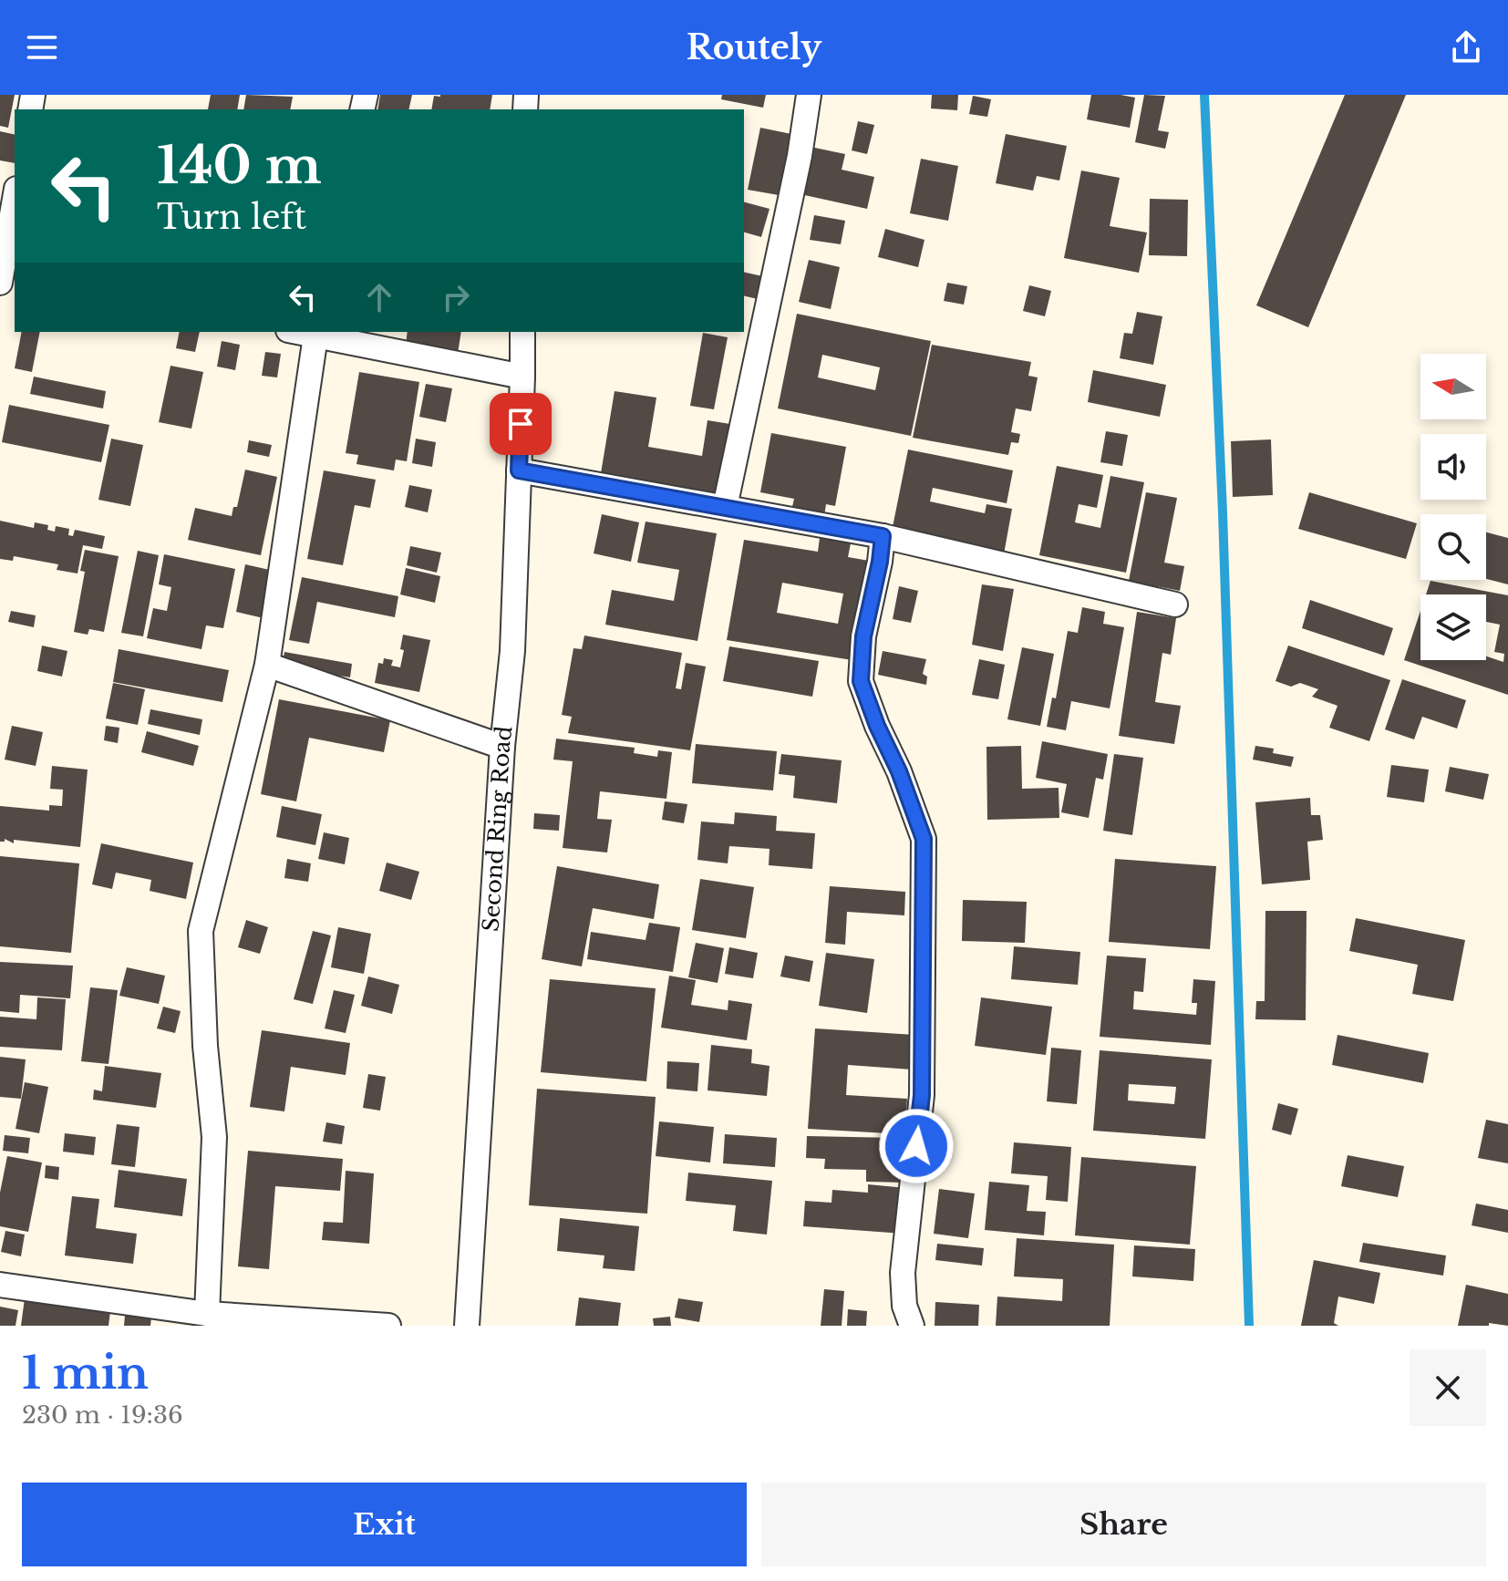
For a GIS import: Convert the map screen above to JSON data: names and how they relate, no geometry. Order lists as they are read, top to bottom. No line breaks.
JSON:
{"streets":{"street":["Second Ring Road"]},"north":"left","page":{"header":"Routely","turn":["140 m","Turn left"],"heading":["1 min","230 m · 19:36"],"buttons":["Exit","Share"]}}
